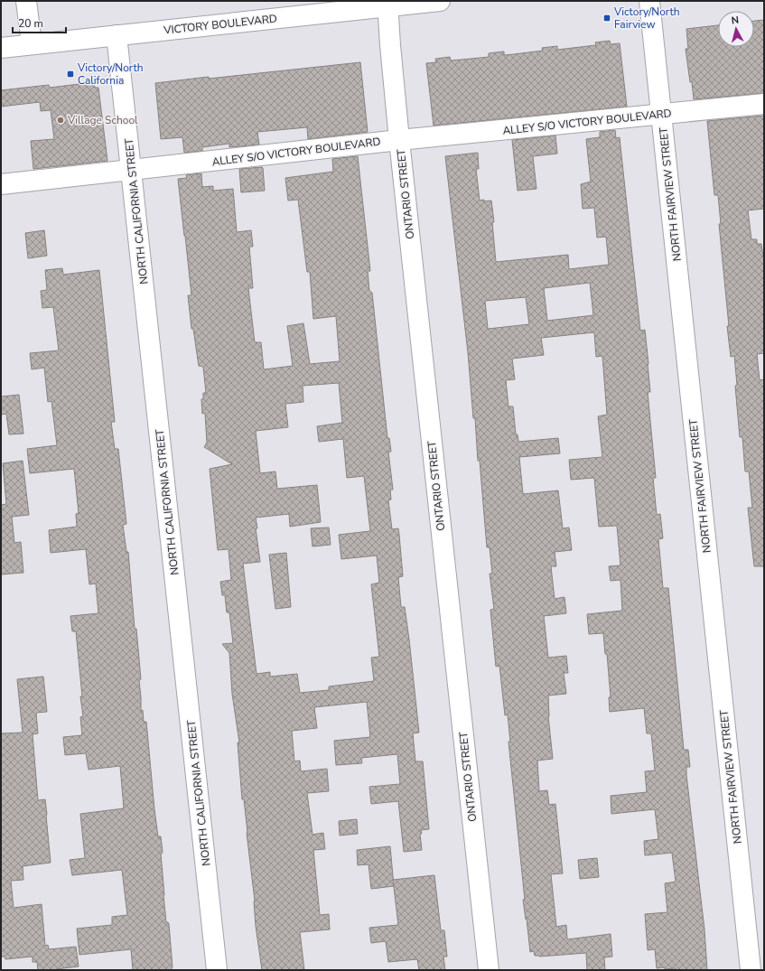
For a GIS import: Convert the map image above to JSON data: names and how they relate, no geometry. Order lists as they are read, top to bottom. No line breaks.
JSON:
{"streets":{"street":["VICTORY BOULEVARD","ALLEY S/O VICTORY BOULEVARD","ONTARIO STREET","NORTH FAIRVIEW STREET","NORTH CALIFORNIA STREET"]},"crossings":[["VICTORY BOULEVARD","ONTARIO STREET"],["VICTORY BOULEVARD","NORTH CALIFORNIA STREET"],["ALLEY S/O VICTORY BOULEVARD","ONTARIO STREET"],["ALLEY S/O VICTORY BOULEVARD","NORTH FAIRVIEW STREET"],["ALLEY S/O VICTORY BOULEVARD","NORTH CALIFORNIA STREET"]],"places":{"transit":["Victory/North Fairview","Victory/North California"],"other":["Village School"]},"scale_bar":"20 m","north":"top"}
